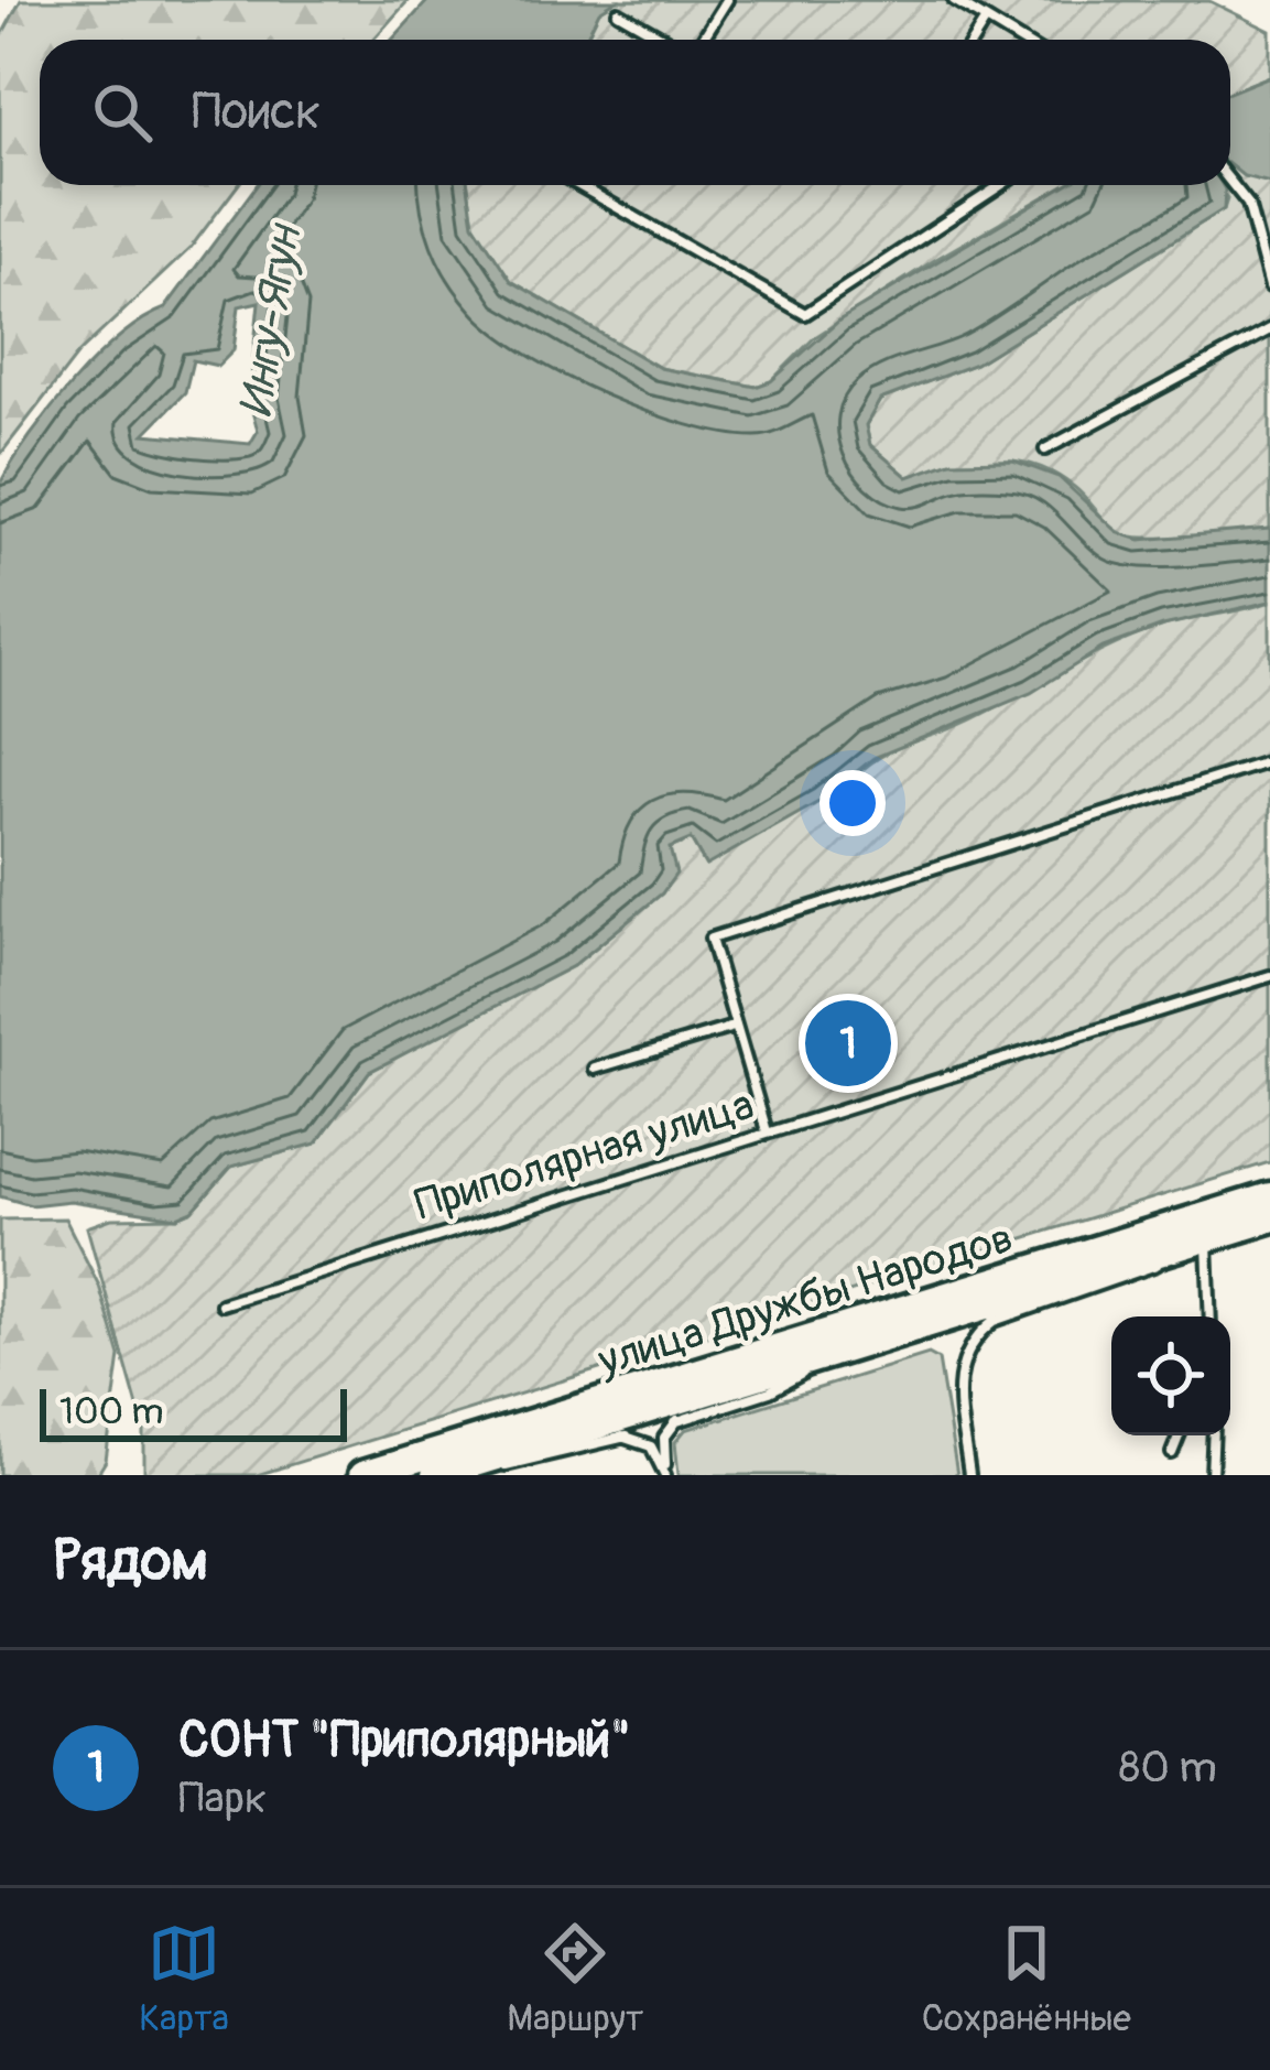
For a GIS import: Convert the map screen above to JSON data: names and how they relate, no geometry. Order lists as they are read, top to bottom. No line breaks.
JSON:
{"streets":{"main road":["улица Дружбы Народов"],"lane":["Приполярная улица"]},"water":["Ингу-Ягун"],"scale_bar":"100 m","page":{"search":"Поиск","pins":"1","scale":"100 m","heading":"Рядом","list":[{"mark":"1","name":"СОНТ \"Приполярный\"","note":"Парк","value":"80 m"}],"nav":["Карта","Маршрут","Сохранённые"]}}
